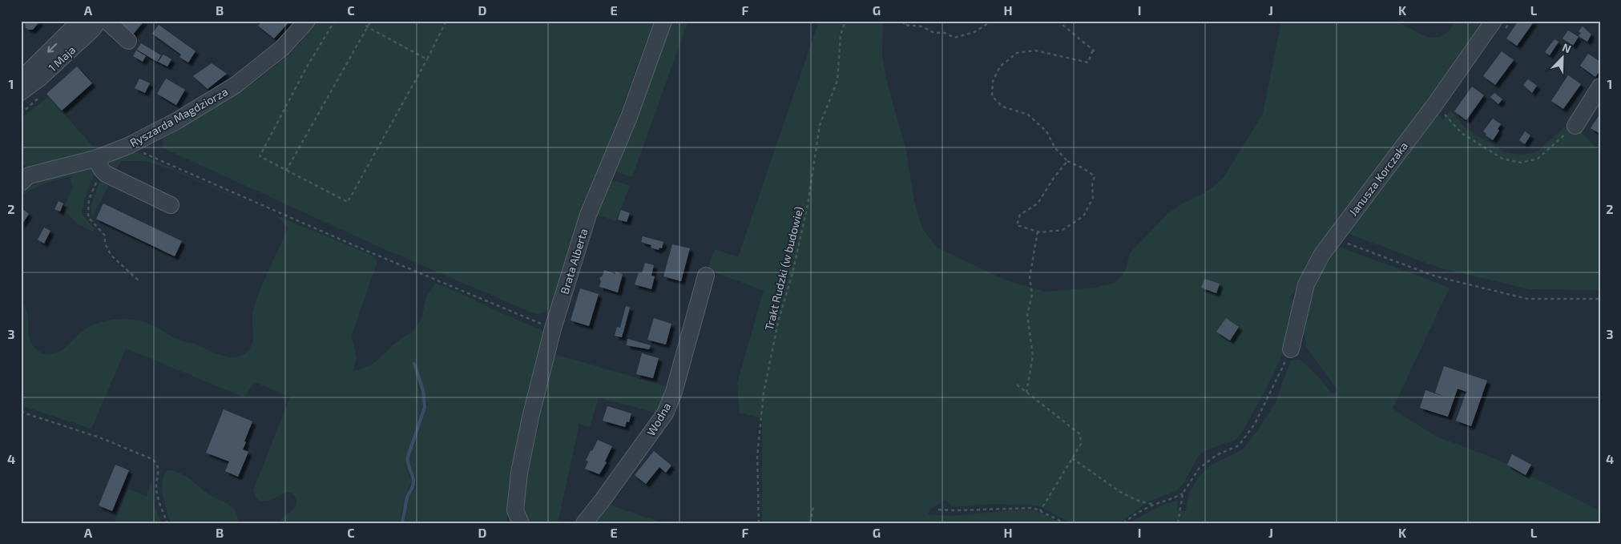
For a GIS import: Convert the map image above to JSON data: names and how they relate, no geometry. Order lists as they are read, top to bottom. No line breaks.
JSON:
{"streets":{"street":["1 Maja","Ryszarda Magdziorza","Janusza Korczaka","Brata Alberta","Wodna"],"path":["Trakt Rudzki (w budowie)"]},"north":"top right","grid":{"columns":["A","B","C","D","E","F","G","H","I","J","K","L"],"rows":["1","2","3","4"]}}
